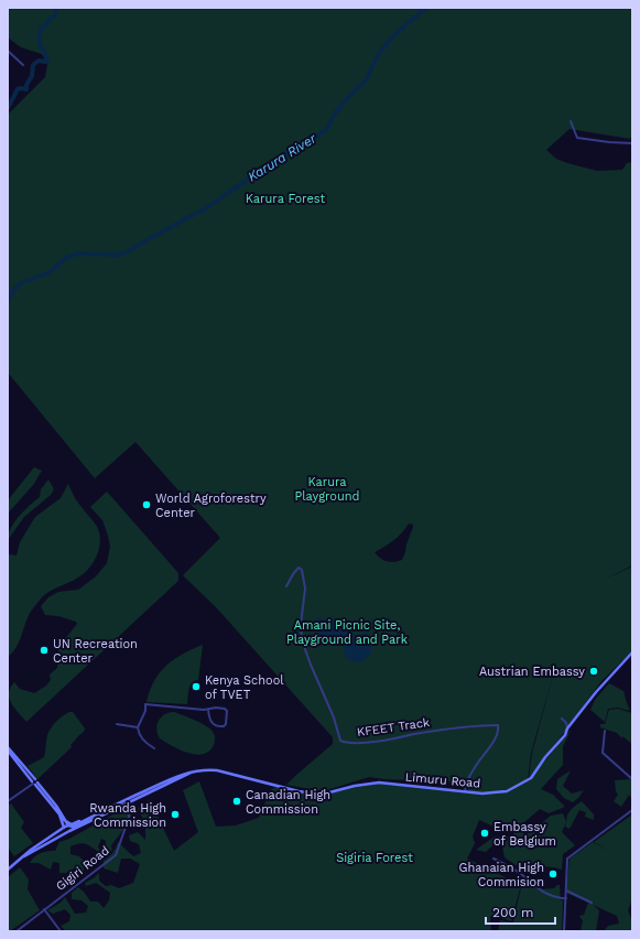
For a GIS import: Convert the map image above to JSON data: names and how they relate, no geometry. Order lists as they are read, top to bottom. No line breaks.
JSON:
{"streets":{"main road":["Limuru Road"],"street":["KFEET Track","Gigiri Road"]},"crossings":[["KFEET Track","Limuru Road"],["Limuru Road","Gigiri Road"]],"water":["Karura River"],"parks":["Karura Forest","Karura Playground","Amani Picnic Site, Playground and Park","Sigiria Forest"],"places":["World Agroforestry Center","UN Recreation Center","Austrian Embassy","Kenya School of TVET","Canadian High Commission","Rwanda High Commission","Embassy of Belgium","Ghanaian High Commision"],"scale_bar":"200 m"}
